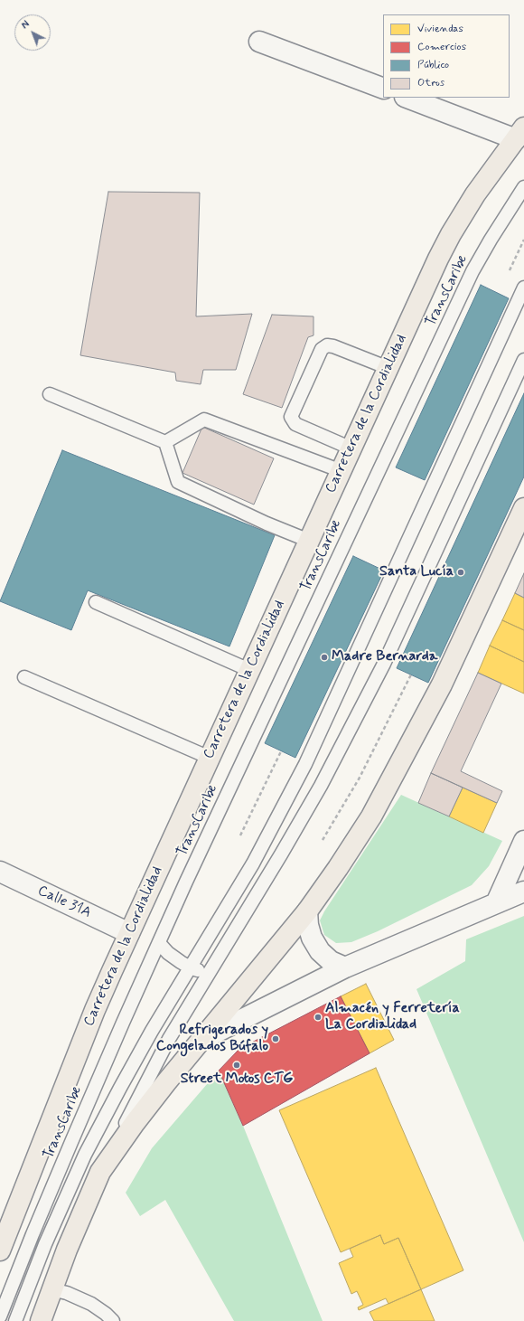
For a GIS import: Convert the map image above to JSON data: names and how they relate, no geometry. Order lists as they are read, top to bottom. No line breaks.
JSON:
{"streets":{"highway":["Carretera de la Cordialidad"],"street":["Calle 31A"],"lane":["TransCaribe"]},"crossings":[["Carretera de la Cordialidad","Calle 31A"]],"places":["Santa Lucía","Madre Bernarda","Almacén y Ferretería La Cordialidad","Refrigerados y Congelados Búfalo","Street Motos CTG"],"legend":["Viviendas","Comercios","Público","Otros"],"north":"top left"}
